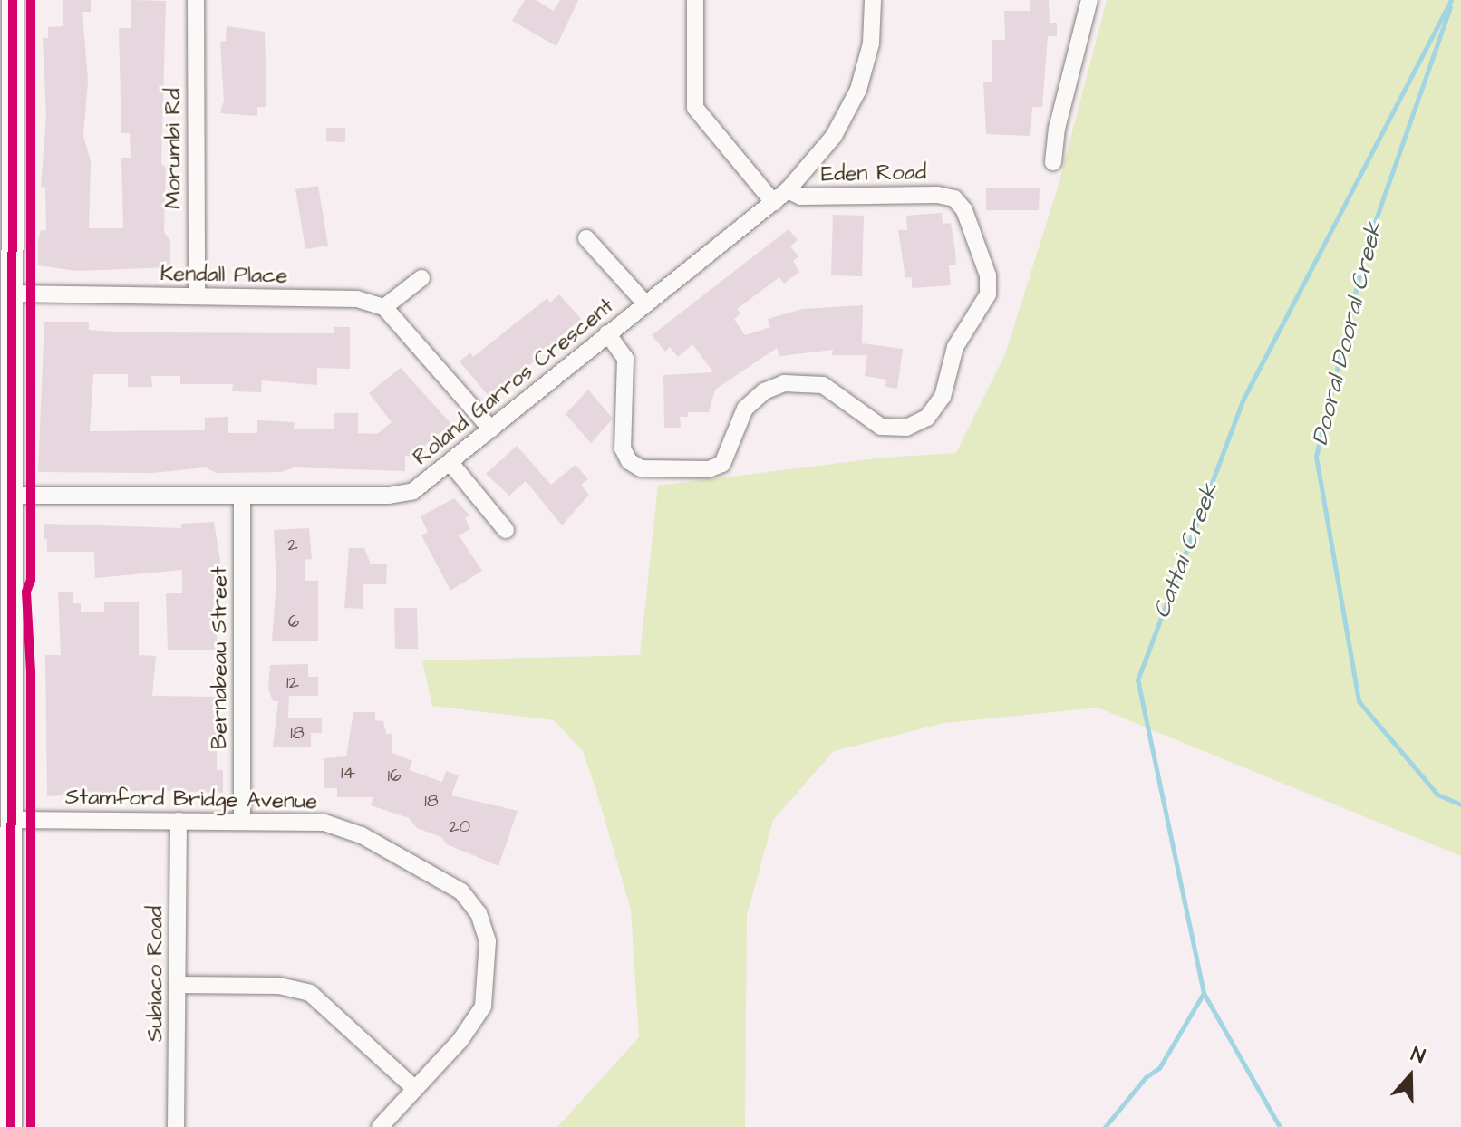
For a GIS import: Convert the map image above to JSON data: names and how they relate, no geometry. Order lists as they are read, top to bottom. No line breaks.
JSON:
{"streets":{"street":["Morumbi Rd","Eden Road","Kendall Place","Roland Garros Crescent","Bernabeau Street","Stamford Bridge Avenue","Subiaco Road"]},"crossings":[["Morumbi Rd","Kendall Place"],["Eden Road","Roland Garros Crescent"],["Roland Garros Crescent","Bernabeau Street"],["Bernabeau Street","Stamford Bridge Avenue"],["Stamford Bridge Avenue","Subiaco Road"]],"water":["Dooral Dooral Creek","Cattai Creek"],"house_numbers":["2","6","12","18","14","16","18","20"],"north":"top"}
